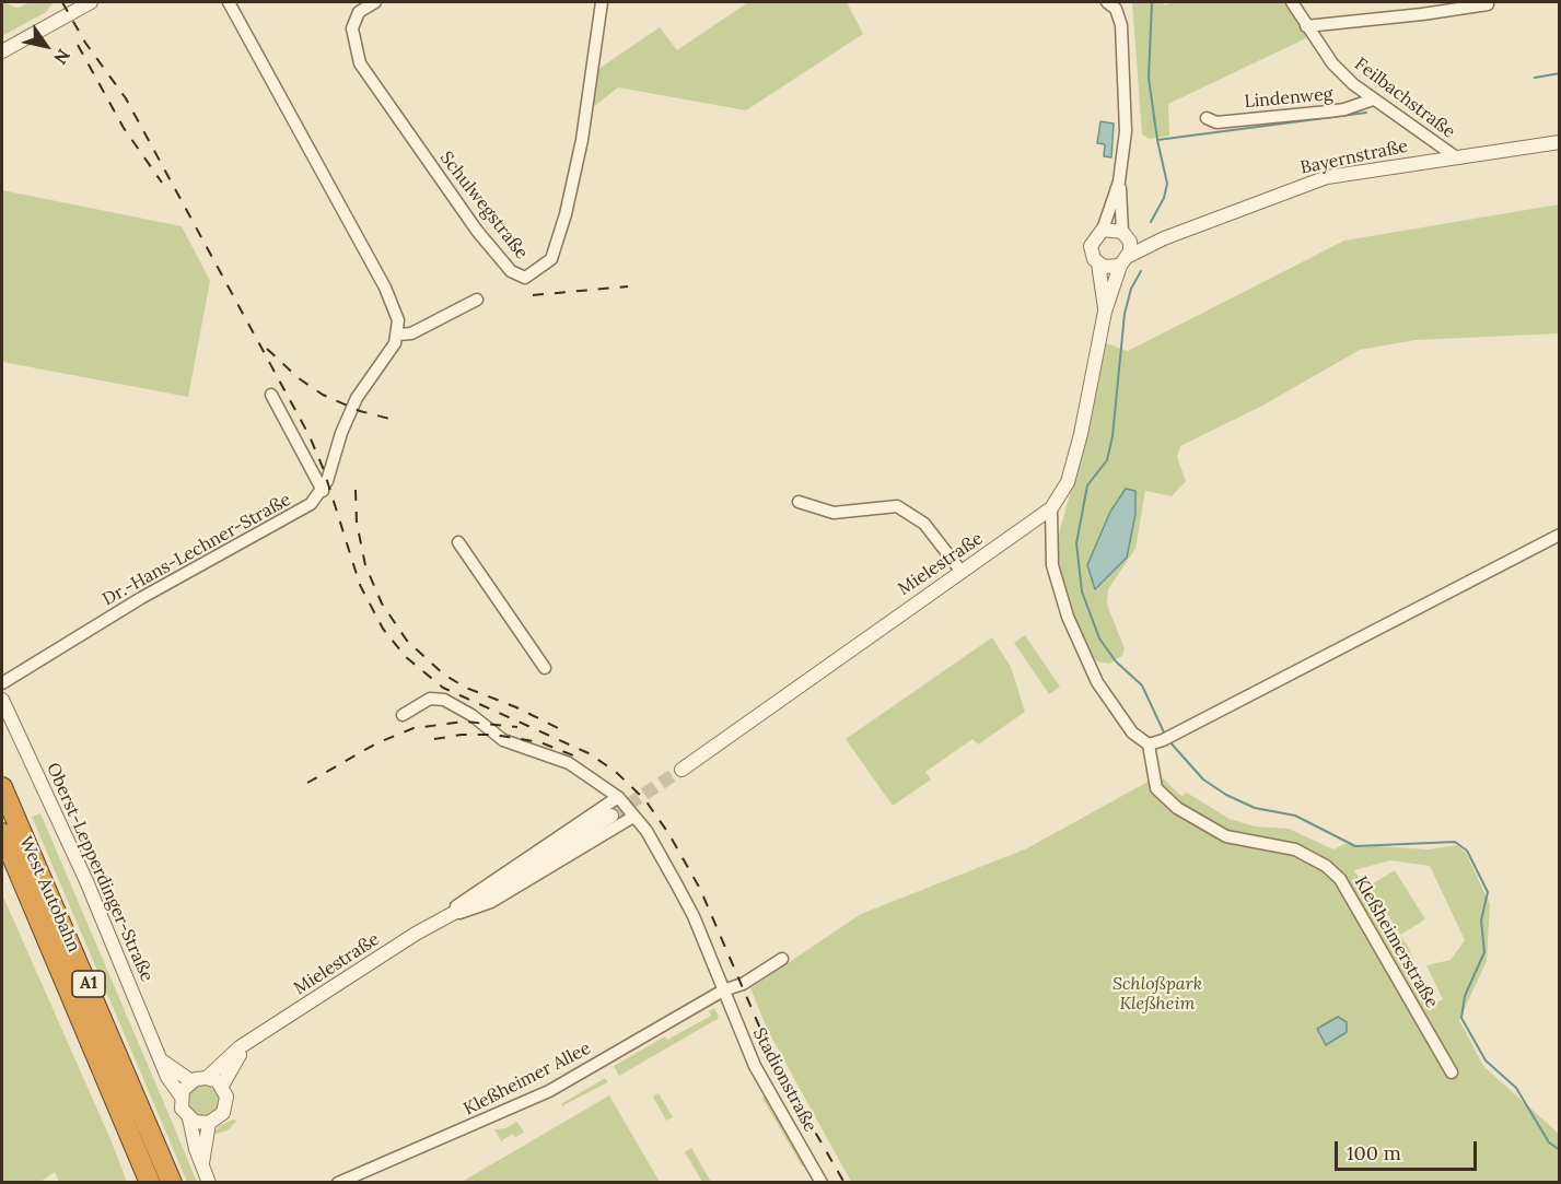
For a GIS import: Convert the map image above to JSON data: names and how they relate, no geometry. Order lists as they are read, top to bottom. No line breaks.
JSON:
{"streets":{"highway":["West Autobahn","A1"],"street":["Lindenweg","Feilbachstraße","Bayernstraße","Schulwegstraße","Dr.-Hans-Lechner-Straße","Mielestraße","Oberst-Lepperdinger-Straße","Kleßheimerstraße","Kleßheimer Allee","Stadionstraße"]},"crossings":[["Lindenweg","Feilbachstraße"],["Feilbachstraße","Bayernstraße"],["Bayernstraße","Mielestraße"],["Mielestraße","Oberst-Lepperdinger-Straße"],["Mielestraße","Stadionstraße"],["Kleßheimer Allee","Stadionstraße"]],"parks":["Schloßpark Kleßheim"],"scale_bar":"100 m","north":"bottom right"}
